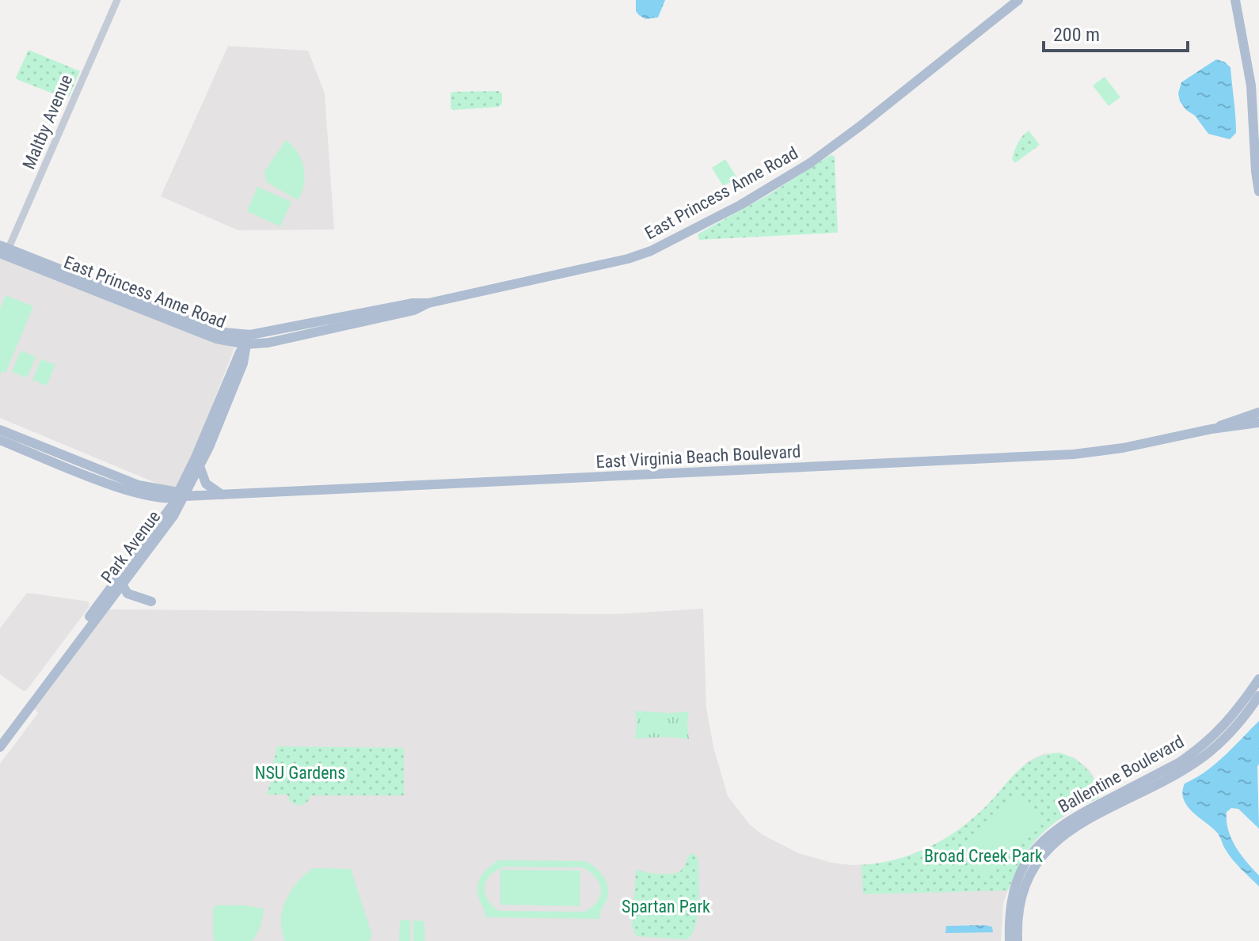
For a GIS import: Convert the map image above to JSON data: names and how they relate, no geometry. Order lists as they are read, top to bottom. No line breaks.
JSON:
{"streets":{"main road":["East Princess Anne Road","East Virginia Beach Boulevard","Park Avenue","Ballentine Boulevard"],"street":["Maltby Avenue"]},"crossings":[["Maltby Avenue","East Princess Anne Road"],["East Princess Anne Road","Park Avenue"],["East Virginia Beach Boulevard","Park Avenue"]],"parks":["NSU Gardens","Broad Creek Park","Spartan Park"],"scale_bar":"200 m"}
